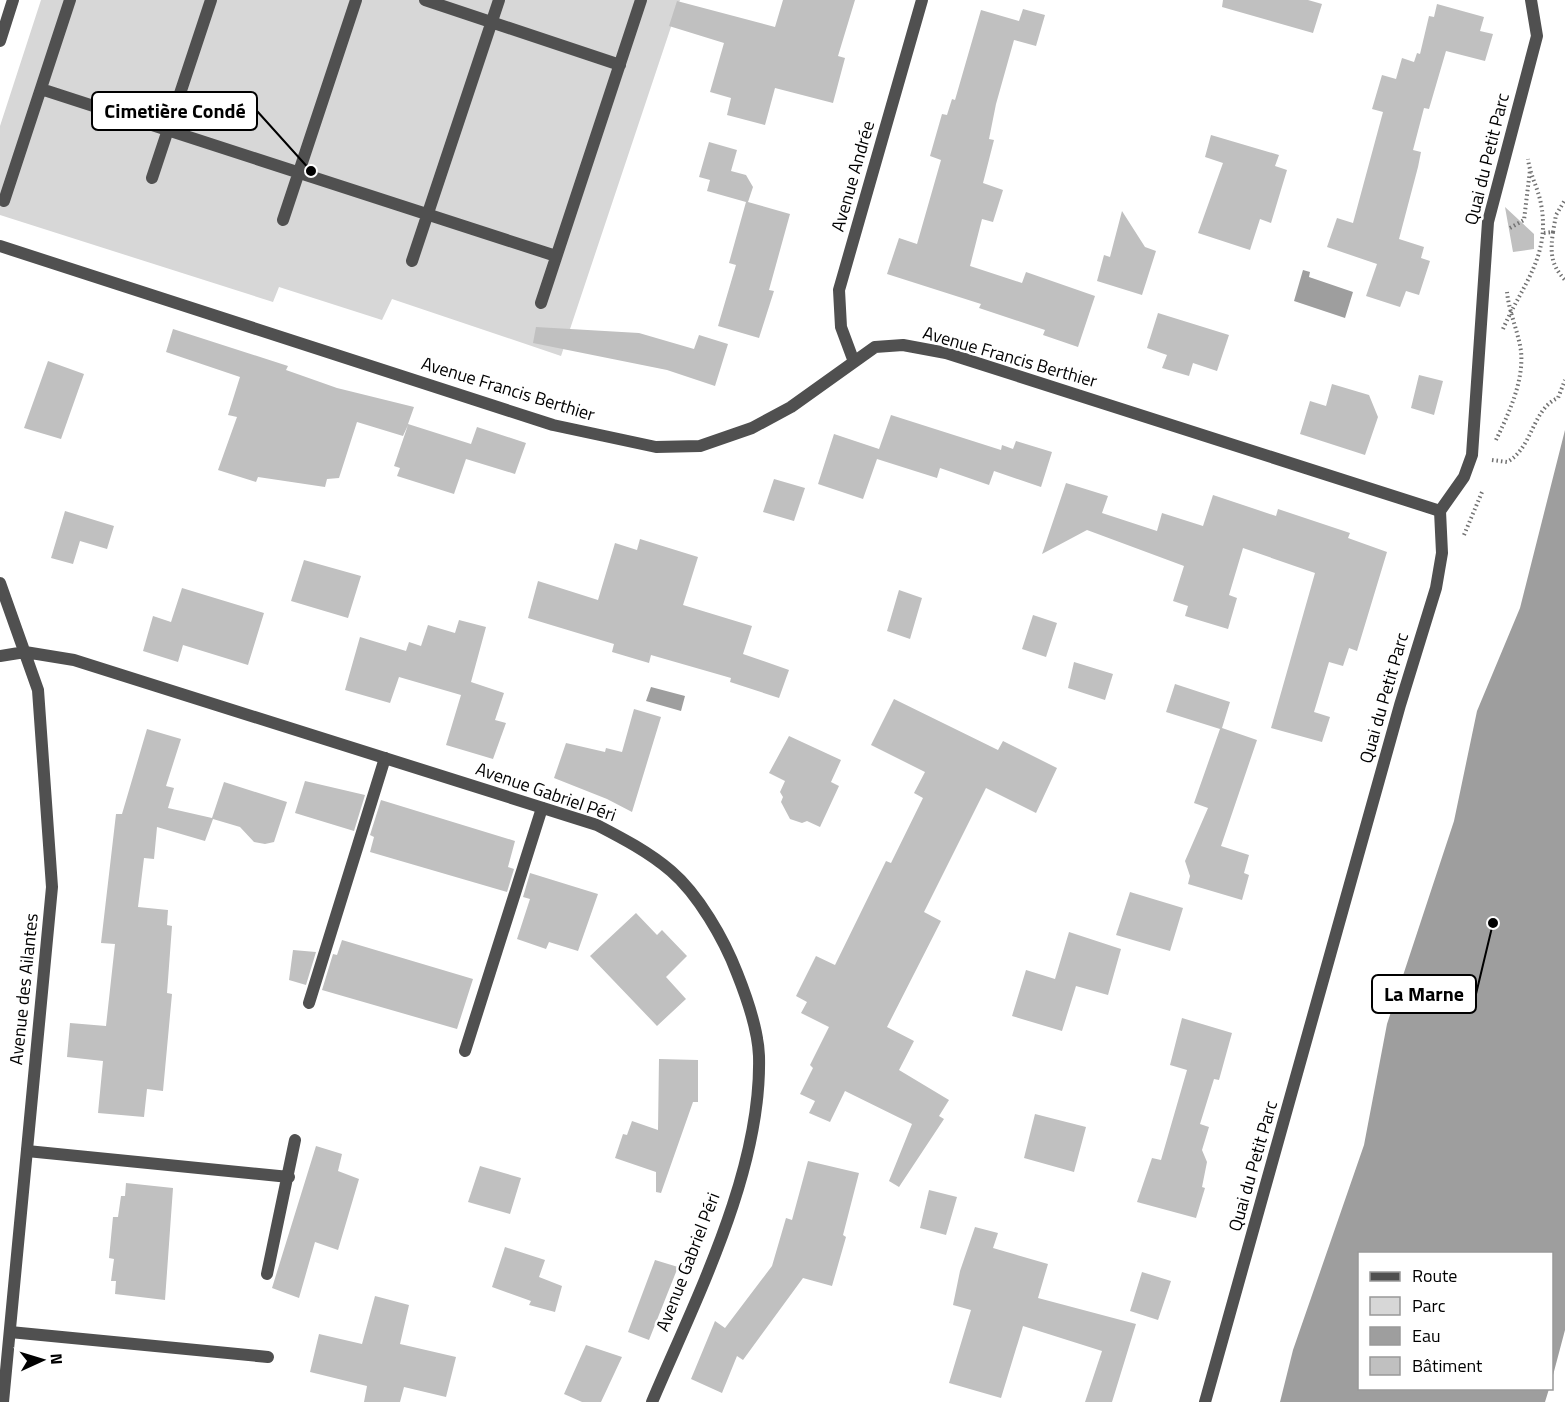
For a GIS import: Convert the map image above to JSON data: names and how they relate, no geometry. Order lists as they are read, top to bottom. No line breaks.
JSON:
{"streets":{"street":["Quai du Petit Parc","Avenue Andrée","Avenue Francis Berthier","Avenue Gabriel Péri","Avenue des Ailantes"]},"crossings":[["Quai du Petit Parc","Avenue Francis Berthier"],["Avenue Andrée","Avenue Francis Berthier"],["Avenue Gabriel Péri","Avenue des Ailantes"]],"places":["Cimetière Condé","La Marne"],"legend":["Route","Parc","Eau","Bâtiment"],"north":"right"}
